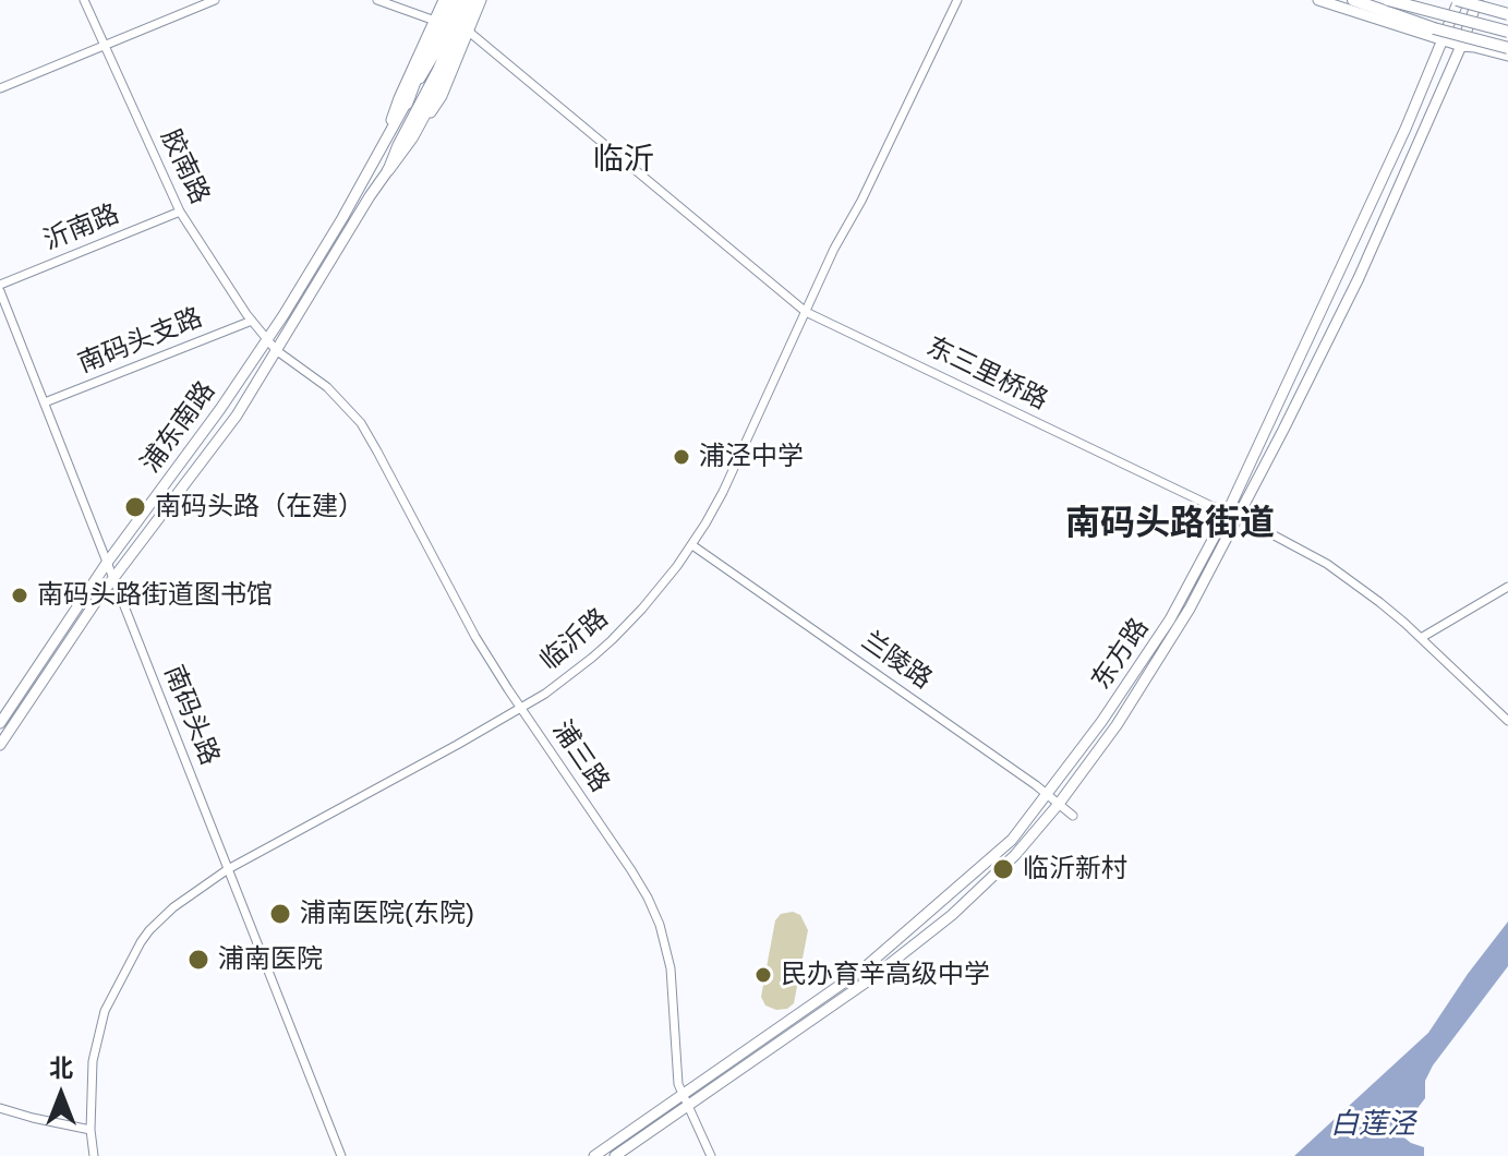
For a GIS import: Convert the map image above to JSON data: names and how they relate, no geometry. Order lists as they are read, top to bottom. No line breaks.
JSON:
{"streets":{"main road":["浦东南路","东方路"],"street":["胶南路","沂南路","南码头支路","东三里桥路","临沂路","兰陵路","南码头路","浦三路"]},"crossings":[["胶南路","沂南路"],["胶南路","南码头支路"],["胶南路","浦东南路"],["胶南路","浦三路"],["南码头支路","南码头路"],["东三里桥路","浦东南路"],["东三里桥路","临沂路"],["东三里桥路","东方路"],["浦东南路","南码头路"],["浦东南路","浦三路"],["临沂路","兰陵路"],["临沂路","南码头路"],["临沂路","浦三路"],["东方路","兰陵路"],["东方路","浦三路"]],"districts":["临沂","南码头路街道"],"water":["白莲泾"],"places":["浦泾中学","南码头路（在建）","南码头路街道图书馆","临沂新村","浦南医院(东院)","浦南医院","民办育辛高级中学"],"north":"top"}
